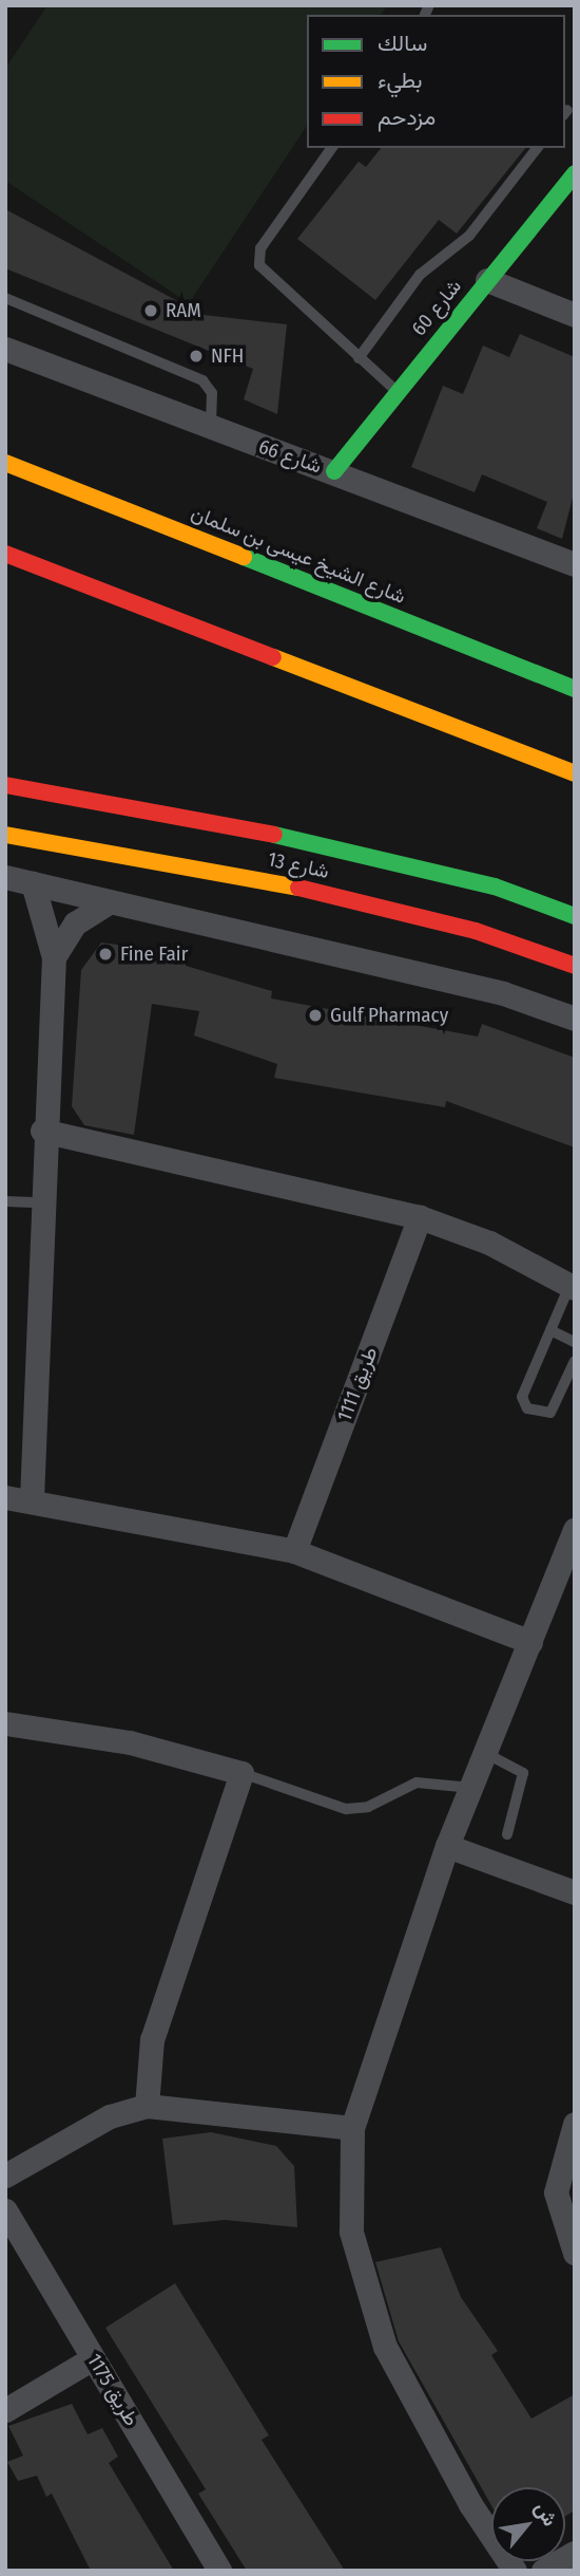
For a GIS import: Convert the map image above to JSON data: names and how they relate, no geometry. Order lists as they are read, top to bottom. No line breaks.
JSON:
{"streets":{"main road":["شارع 60","شارع الشيخ عيسى بن سلمان","شارع 13"],"street":["شارع 66","طريق 1111","طريق 1175"]},"crossings":[["شارع 60","شارع 66"]],"places":["RAM","NFH","Fine Fair","Gulf Pharmacy"],"legend":["سالك","بطيء","مزدحم"],"north":"top right"}
